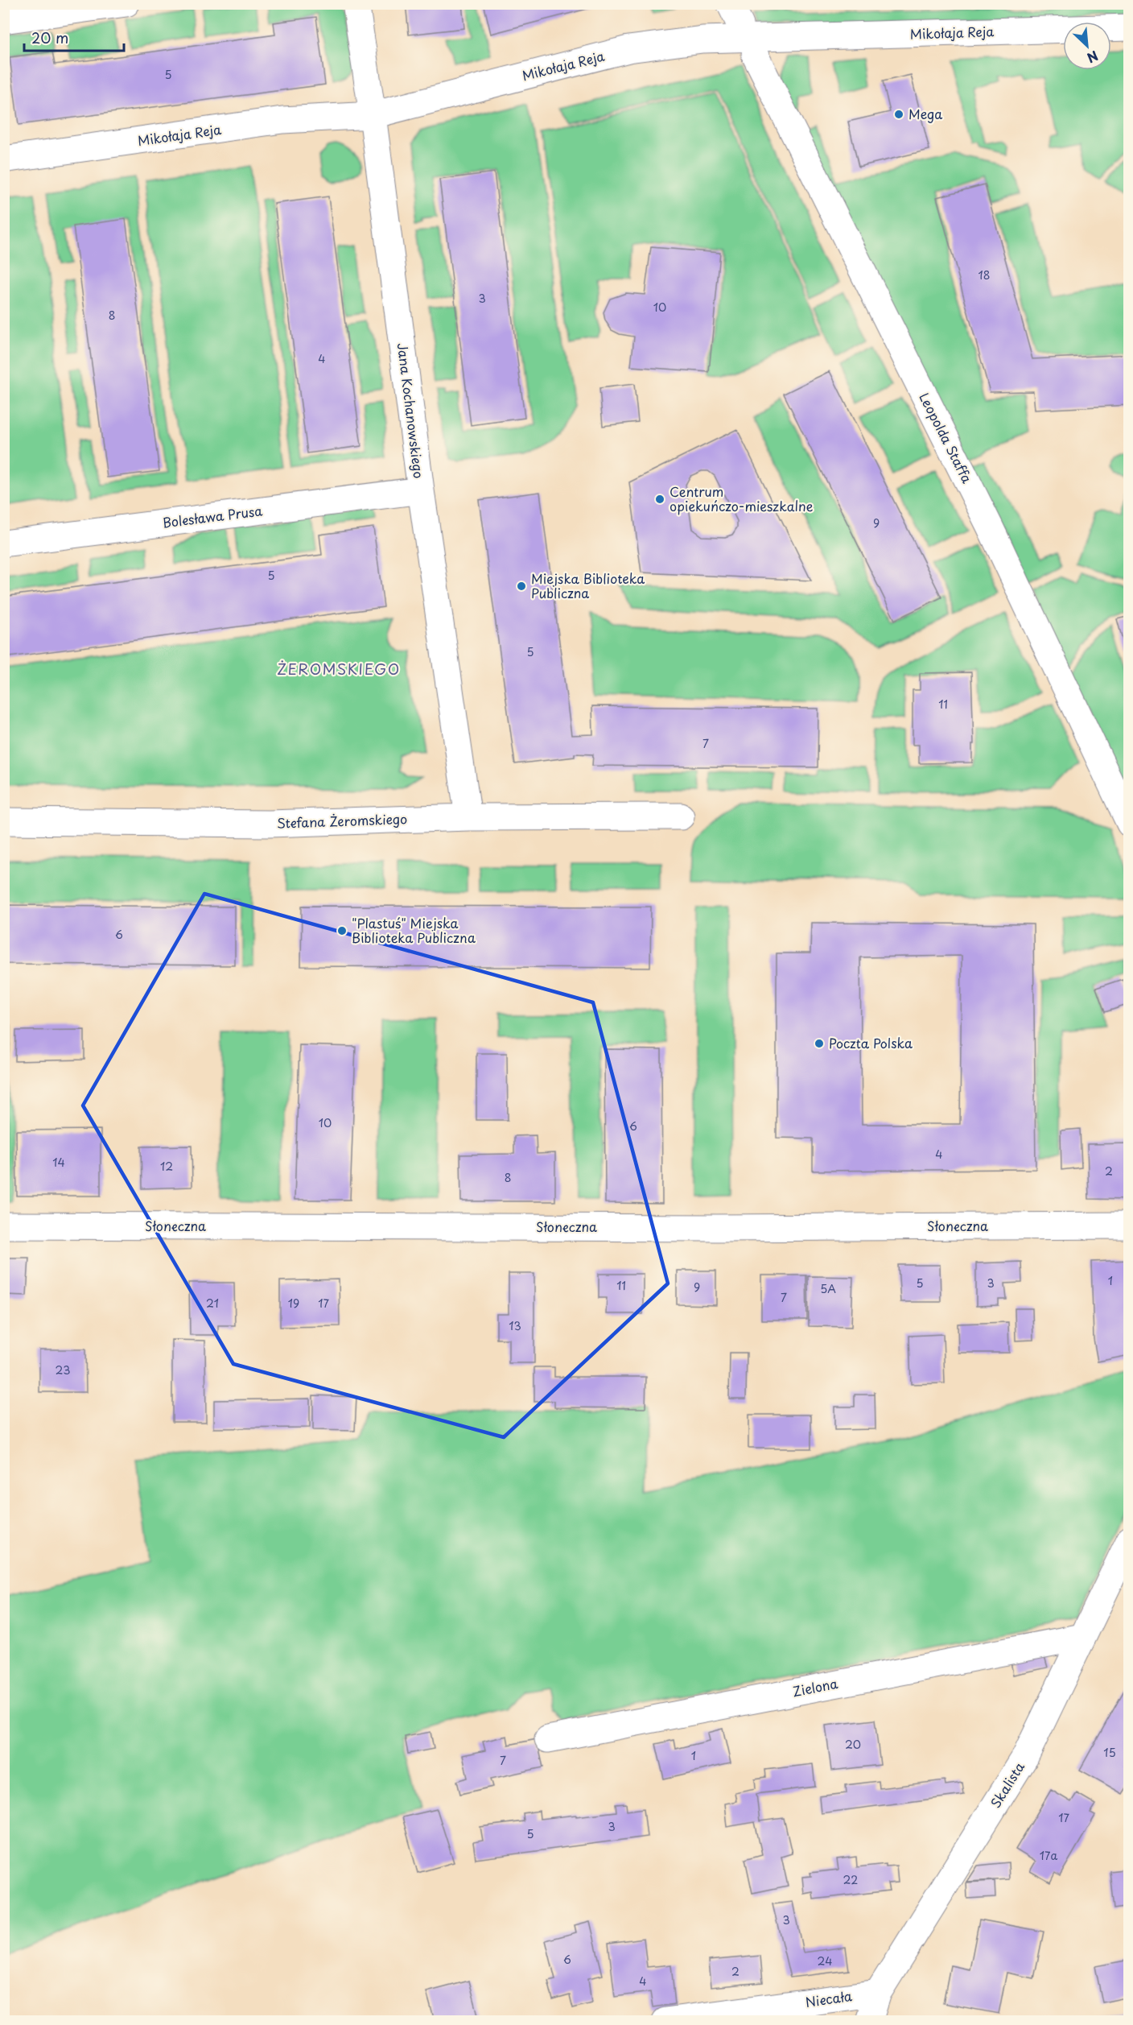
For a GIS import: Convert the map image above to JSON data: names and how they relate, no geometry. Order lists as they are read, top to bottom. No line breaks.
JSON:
{"streets":{"street":["Mikołaja Reja","Jana Kochanowskiego","Leopolda Staffa","Bolesława Prusa","Stefana Żeromskiego","Słoneczna","Zielona","Skalista","Niecała"]},"crossings":[["Mikołaja Reja","Jana Kochanowskiego"],["Jana Kochanowskiego","Bolesława Prusa"],["Jana Kochanowskiego","Stefana Żeromskiego"],["Zielona","Skalista"],["Skalista","Niecała"]],"districts":["ŻEROMSKIEGO"],"places":["Mega","Centrum opiekuńczo-mieszkalne","Miejska Biblioteka Publiczna","\"Plastuś\" Miejska Biblioteka Publiczna","Poczta Polska"],"house_numbers":["5","18","3","10","8","4","9","5","5","11","7","6","10","6","4","14","12","2","8","1","5","3","11","9","5A","7","21","19","17","13","23","20","15","1","7","17","3","5","17a","22","3","6","24","2","4"],"scale_bar":"20 m","north":"bottom right"}
